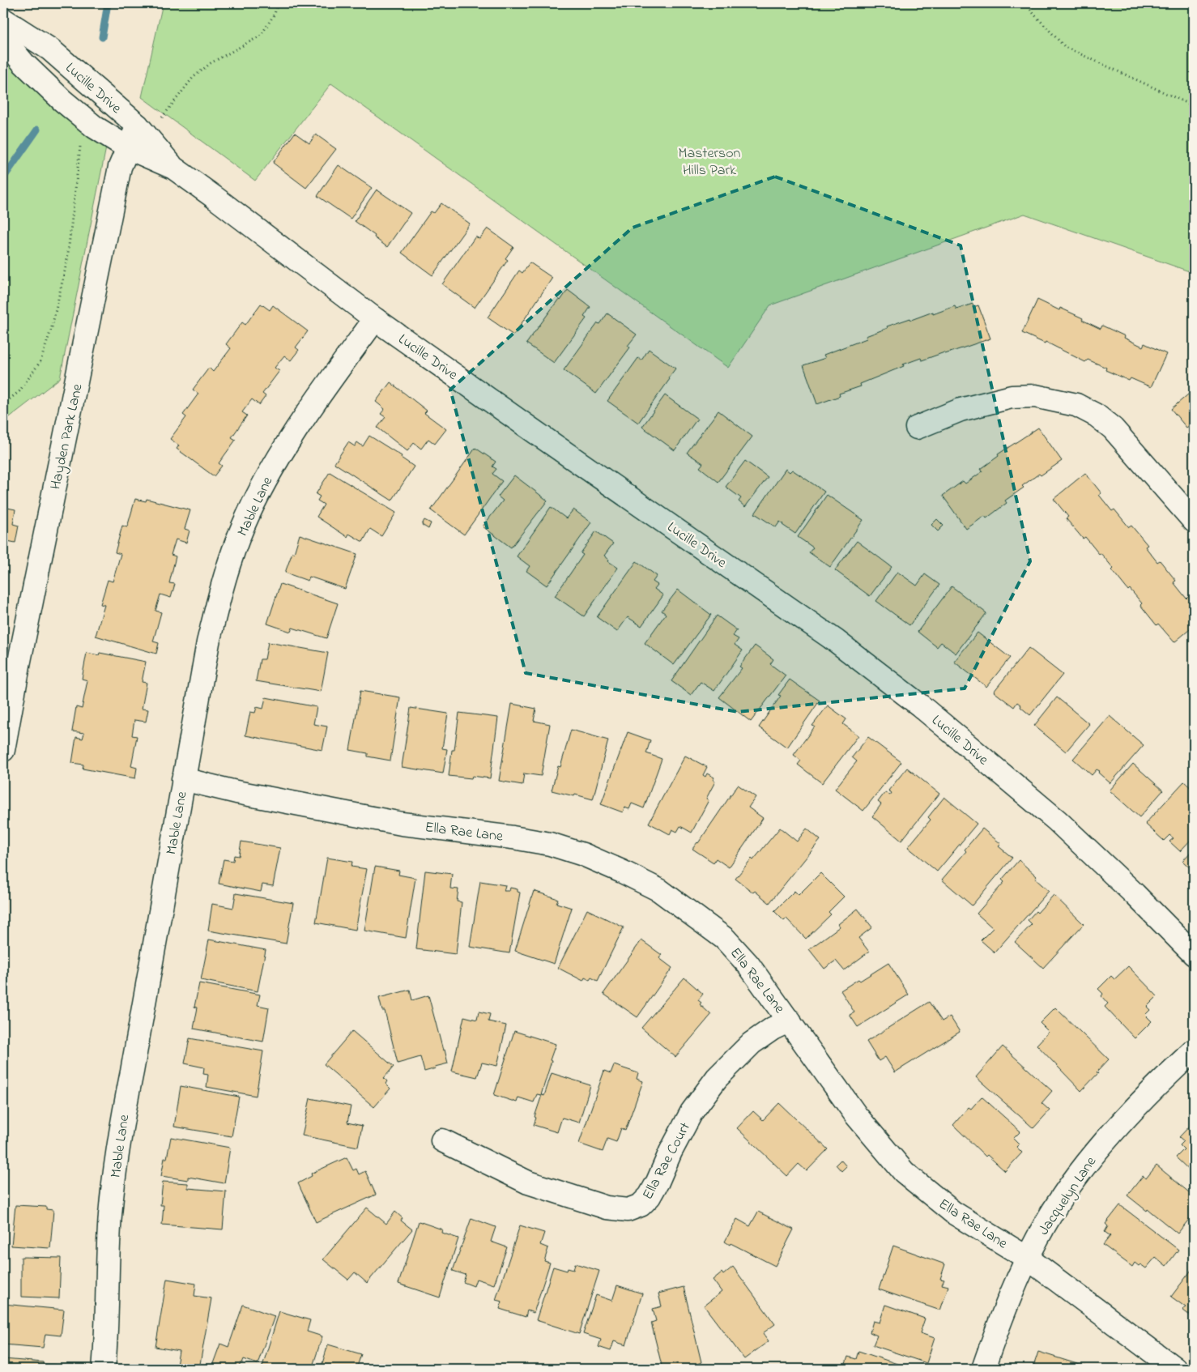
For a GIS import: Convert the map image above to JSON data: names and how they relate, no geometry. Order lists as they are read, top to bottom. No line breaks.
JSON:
{"streets":{"street":["Lucille Drive","Hayden Park Lane","Mable Lane","Ella Rae Lane","Ella Rae Court","Jacquelyn Lane"]},"crossings":[["Lucille Drive","Hayden Park Lane"],["Lucille Drive","Mable Lane"],["Mable Lane","Ella Rae Lane"],["Ella Rae Lane","Ella Rae Court"],["Ella Rae Lane","Jacquelyn Lane"]],"parks":["Masterson Hills Park"]}
